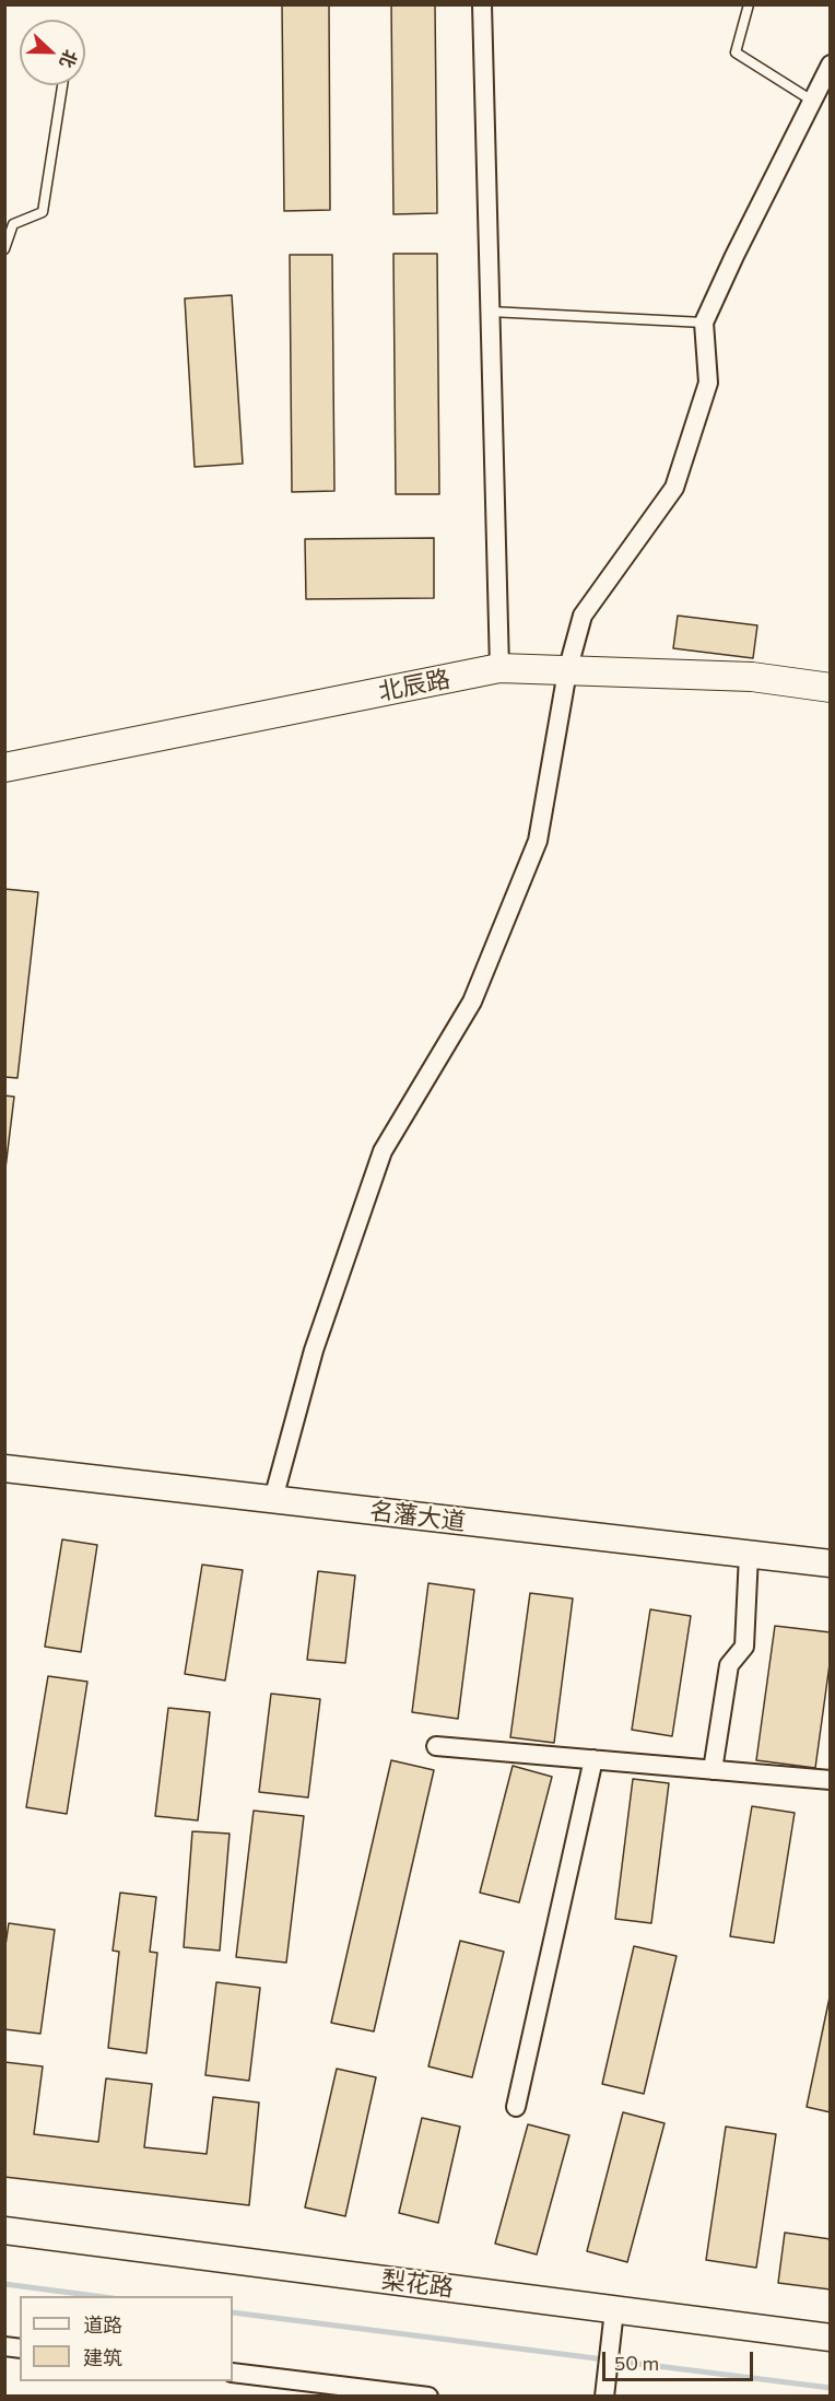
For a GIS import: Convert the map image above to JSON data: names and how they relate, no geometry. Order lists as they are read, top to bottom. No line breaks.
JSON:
{"streets":{"main road":["北辰路","名藩大道","梨花路"]},"legend":["道路","建筑"],"scale_bar":"50 m","north":"right"}
